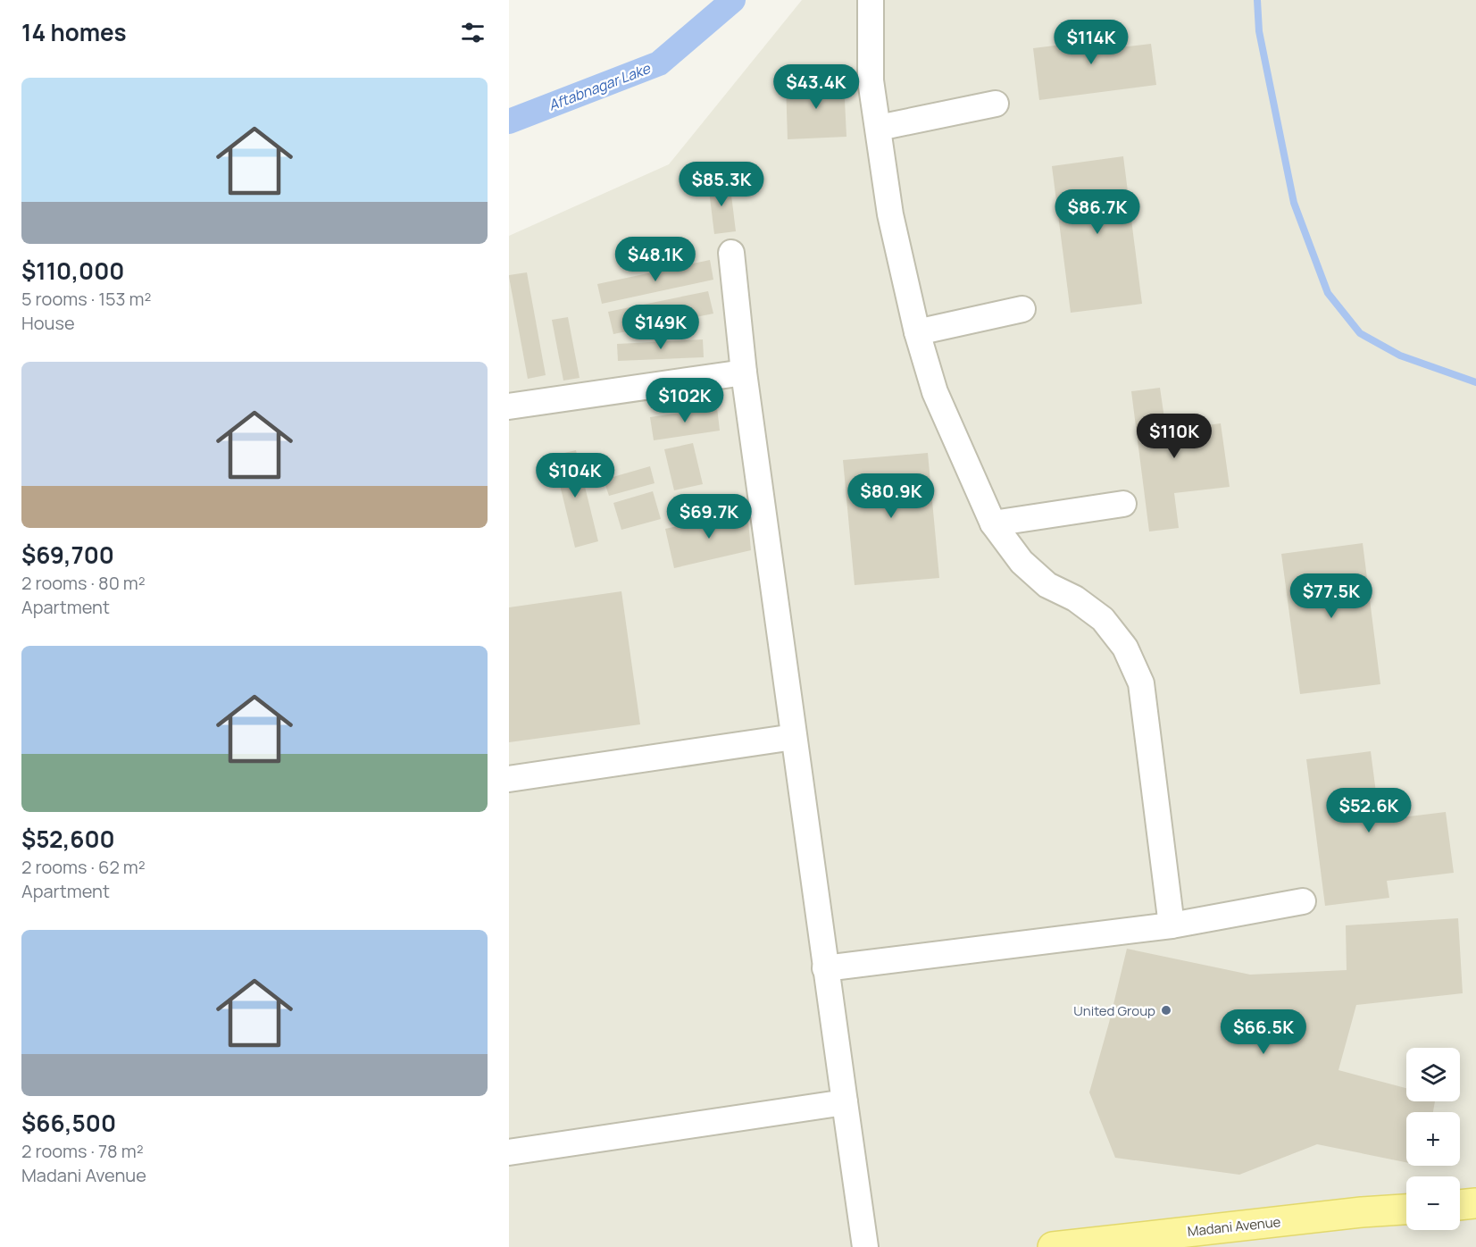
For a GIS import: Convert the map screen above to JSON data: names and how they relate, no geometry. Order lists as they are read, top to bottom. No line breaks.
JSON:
{"streets":{"main road":["Madani Avenue"]},"water":["Aftabnagar Lake"],"places":["United Group"],"page":{"heading":"14 homes","price":["$114K","$43.4K","$85.3K","$86.7K","$48.1K","$149K","$102K","$110K","$104K","$80.9K","$69.7K","$77.5K","$52.6K","$66.5K"],"list":[{"name":"$110,000","note":"5 rooms · 153 m² · House"},{"name":"$69,700","note":"2 rooms · 80 m² · Apartment"},{"name":"$52,600","note":"2 rooms · 62 m² · Apartment"},{"name":"$66,500","note":"2 rooms · 78 m² · Madani Avenue"}],"map_buttons":["+","−"]}}
